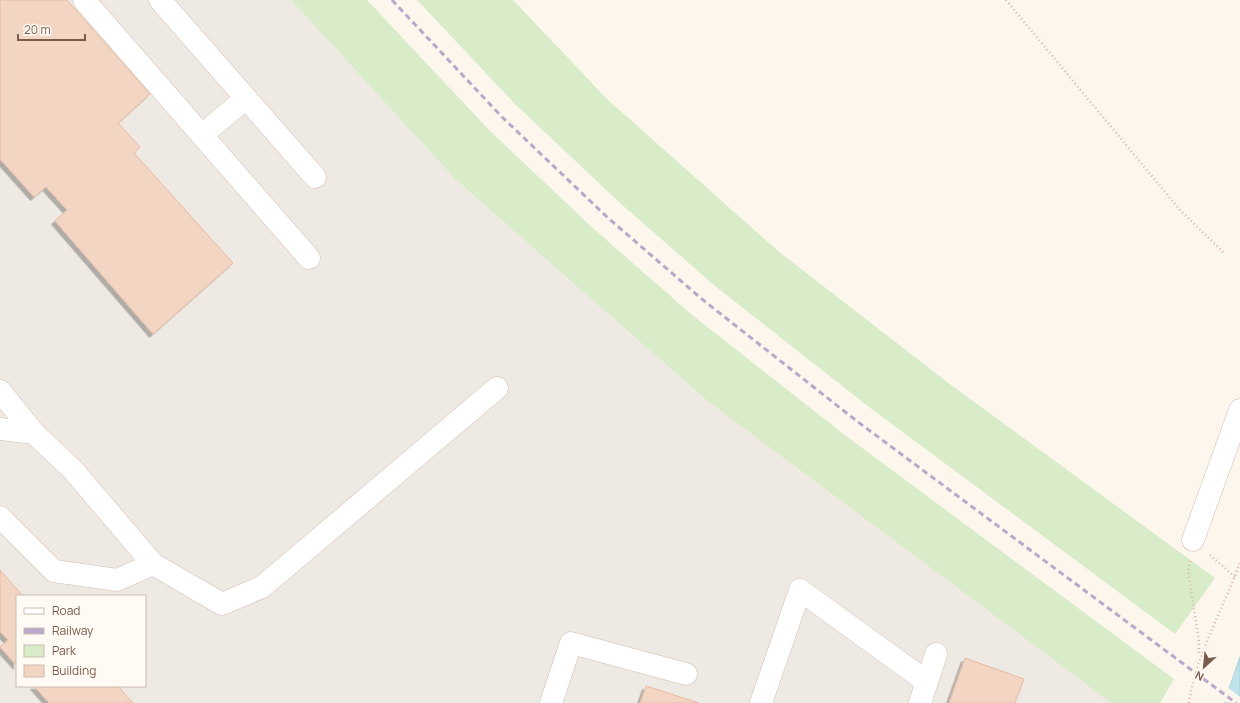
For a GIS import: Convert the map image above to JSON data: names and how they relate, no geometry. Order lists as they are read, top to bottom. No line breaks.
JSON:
{"legend":["Road","Railway","Park","Building"],"scale_bar":"20 m","north":"bottom left"}
